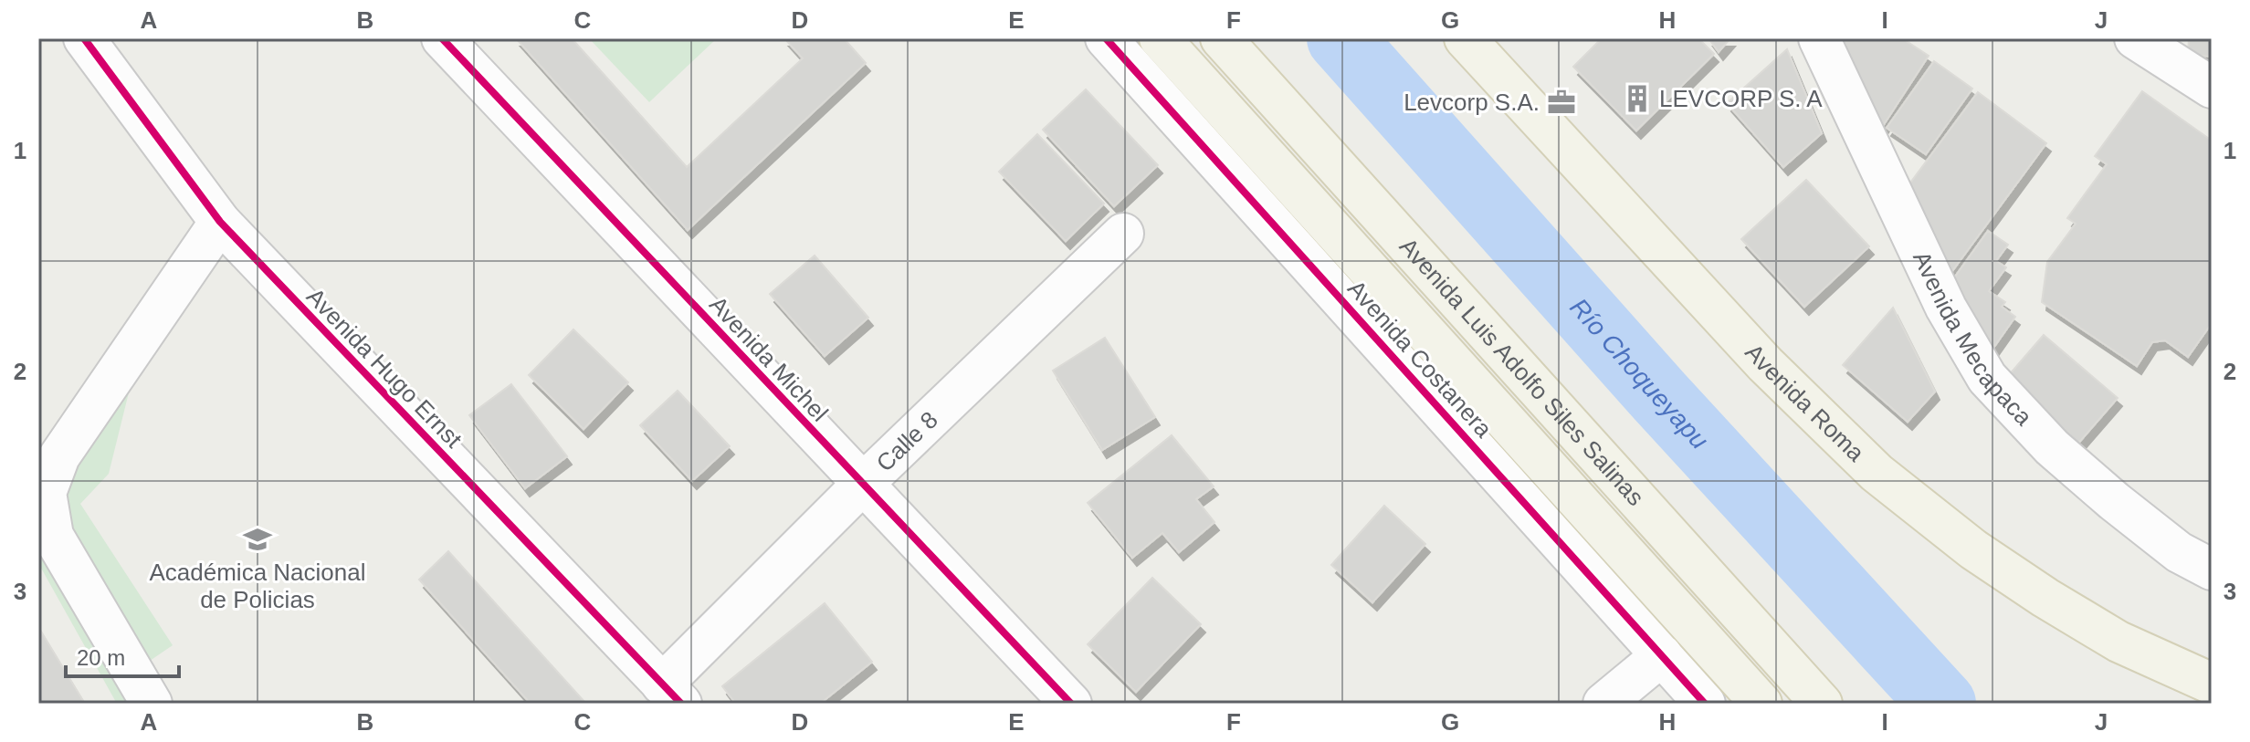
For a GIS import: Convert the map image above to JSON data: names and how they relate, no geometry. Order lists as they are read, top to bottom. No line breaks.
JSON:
{"streets":{"main road":["Avenida Luis Adolfo Siles Salinas","Avenida Roma"],"street":["Avenida Mecapaca","Avenida Michel","Avenida Costanera","Avenida Hugo Ernst","Calle 8"]},"crossings":[["Avenida Michel","Calle 8"],["Avenida Hugo Ernst","Calle 8"]],"water":["Río Choqueyapu"],"places":{"building":["LEVCORP S. A"],"office":["Levcorp S.A."],"school or university":["Académica Nacional de Policias"]},"scale_bar":"20 m","grid":{"columns":["A","B","C","D","E","F","G","H","I","J"],"rows":["1","2","3"]}}
